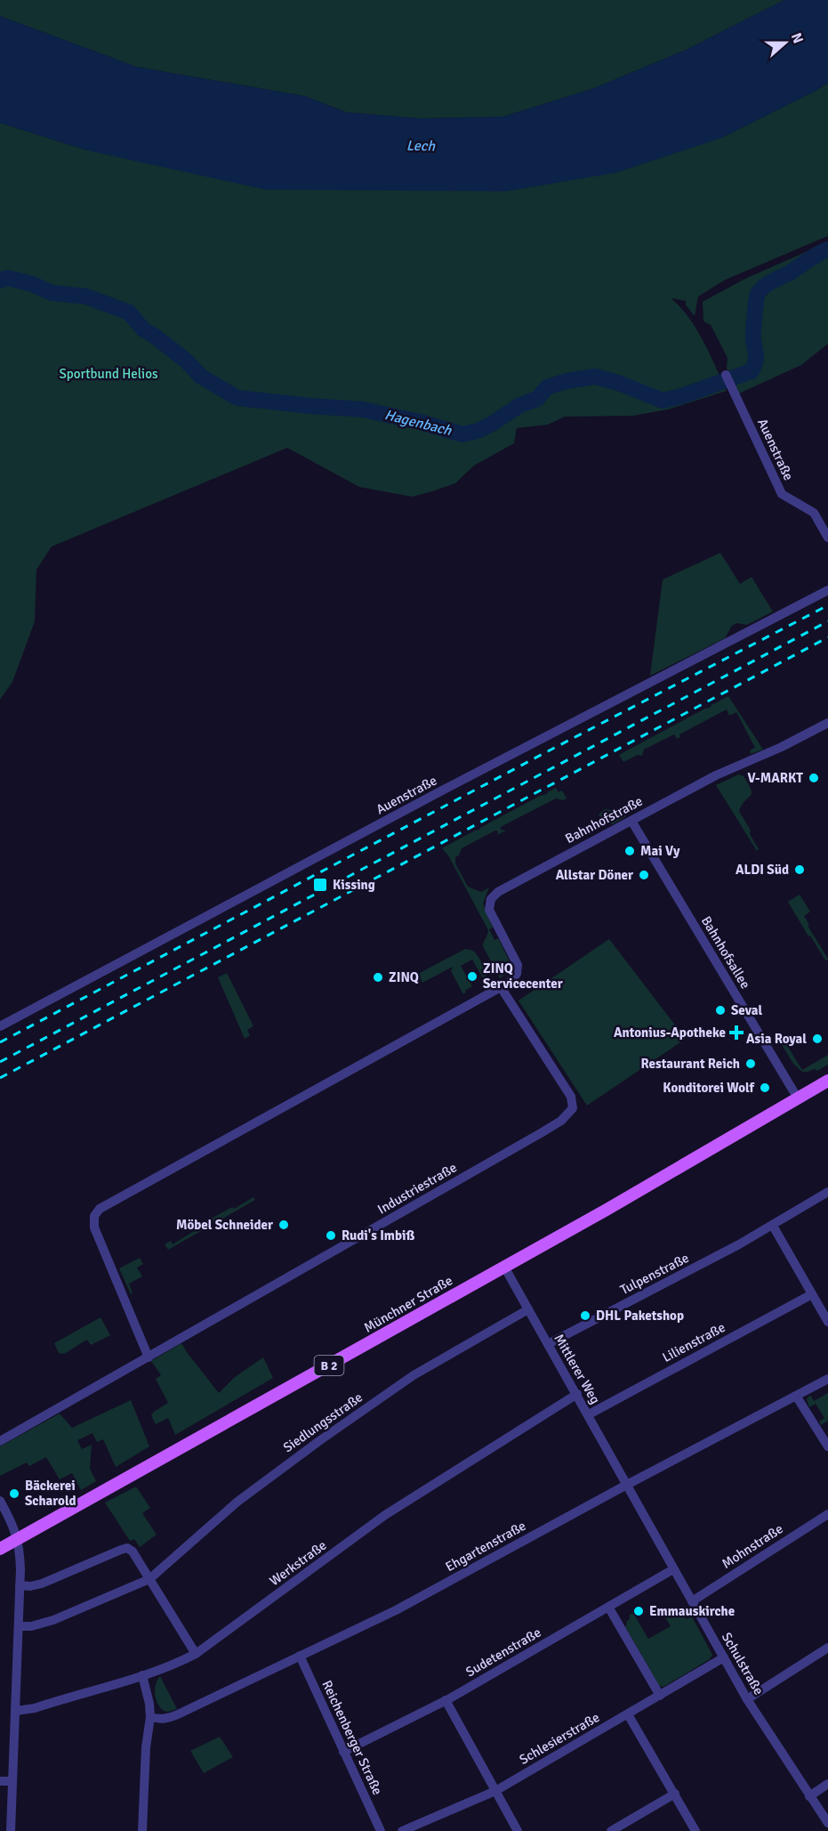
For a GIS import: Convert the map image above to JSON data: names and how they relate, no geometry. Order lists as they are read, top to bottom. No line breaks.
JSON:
{"streets":{"main road":["Münchner Straße","B 2"],"street":["Auenstraße","Bahnhofstraße","Bahnhofsallee","Industriestraße","Tulpenstraße","Lilienstraße","Mittlerer Weg","Siedlungsstraße","Ehgartenstraße","Mohnstraße","Werkstraße","Sudetenstraße","Schulstraße","Reichenberger Straße","Schlesierstraße"]},"crossings":[["Bahnhofstraße","Bahnhofsallee"],["Bahnhofstraße","Industriestraße"],["Bahnhofsallee","Münchner Straße"],["Tulpenstraße","Mittlerer Weg"],["Münchner Straße","Mittlerer Weg"],["Lilienstraße","Mittlerer Weg"],["Mittlerer Weg","Siedlungsstraße"],["Mittlerer Weg","Ehgartenstraße"],["Mittlerer Weg","Werkstraße"],["Mittlerer Weg","Schulstraße"],["Ehgartenstraße","Schulstraße"],["Ehgartenstraße","Reichenberger Straße"],["Mohnstraße","Schulstraße"],["Sudetenstraße","Schulstraße"],["Sudetenstraße","Reichenberger Straße"],["Schulstraße","Schlesierstraße"]],"water":["Lech","Hagenbach"],"parks":["Sportbund Helios"],"places":{"other":["V-MARKT","Mai Vy","ALDI Süd","Allstar Döner","ZINQ Servicecenter","ZINQ","Seval","Asia Royal","Restaurant Reich","Konditorei Wolf","Möbel Schneider","Rudi's Imbiß","DHL Paketshop","Bäckerei Scharold","Emmauskirche"],"transit":["Kissing"],"health":["Antonius-Apotheke"]},"north":"right"}
